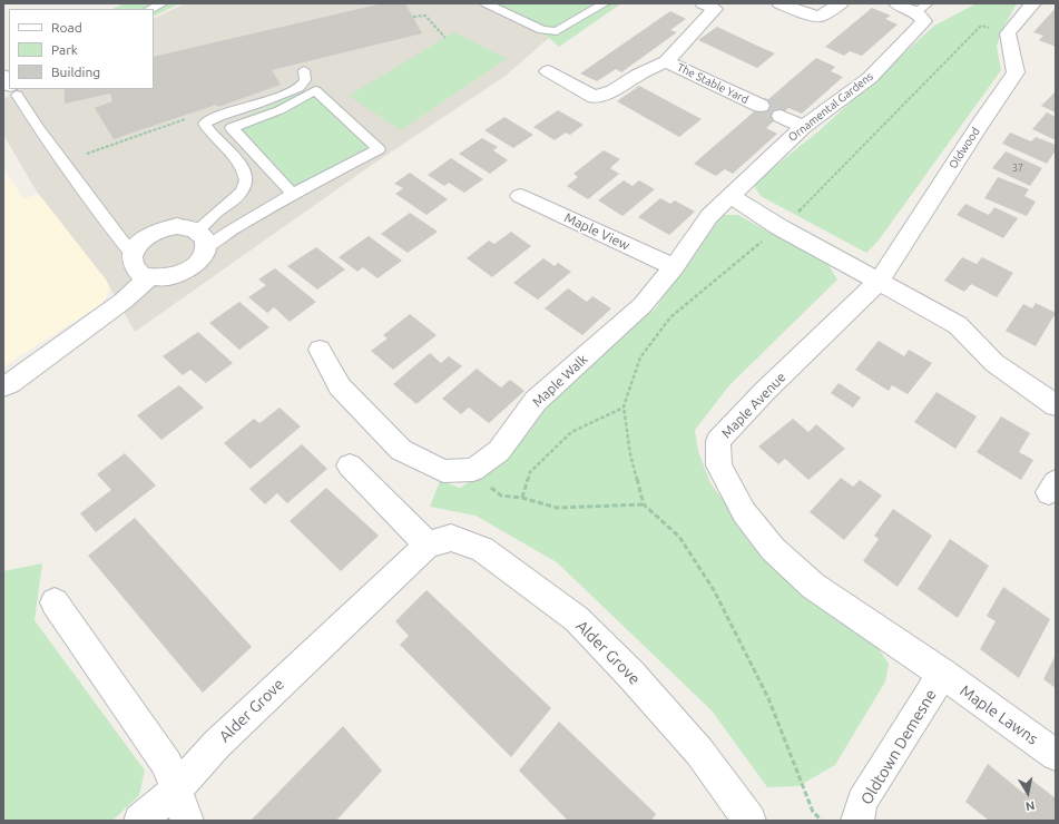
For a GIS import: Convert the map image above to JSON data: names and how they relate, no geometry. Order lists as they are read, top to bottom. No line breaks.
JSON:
{"streets":{"street":["The Stable Yard","Ornamental Gardens","Oldwood","Maple View","Maple Walk","Maple Avenue","Alder Grove","Maple Lawns","Oldtown Demesne"]},"crossings":[["Ornamental Gardens","Maple Walk"],["Oldwood","Maple Avenue"],["Maple View","Maple Walk"],["Maple Avenue","Maple Lawns"],["Maple Avenue","Oldtown Demesne"],["Maple Lawns","Oldtown Demesne"]],"house_numbers":["37"],"legend":["Road","Park","Building"],"north":"bottom"}
